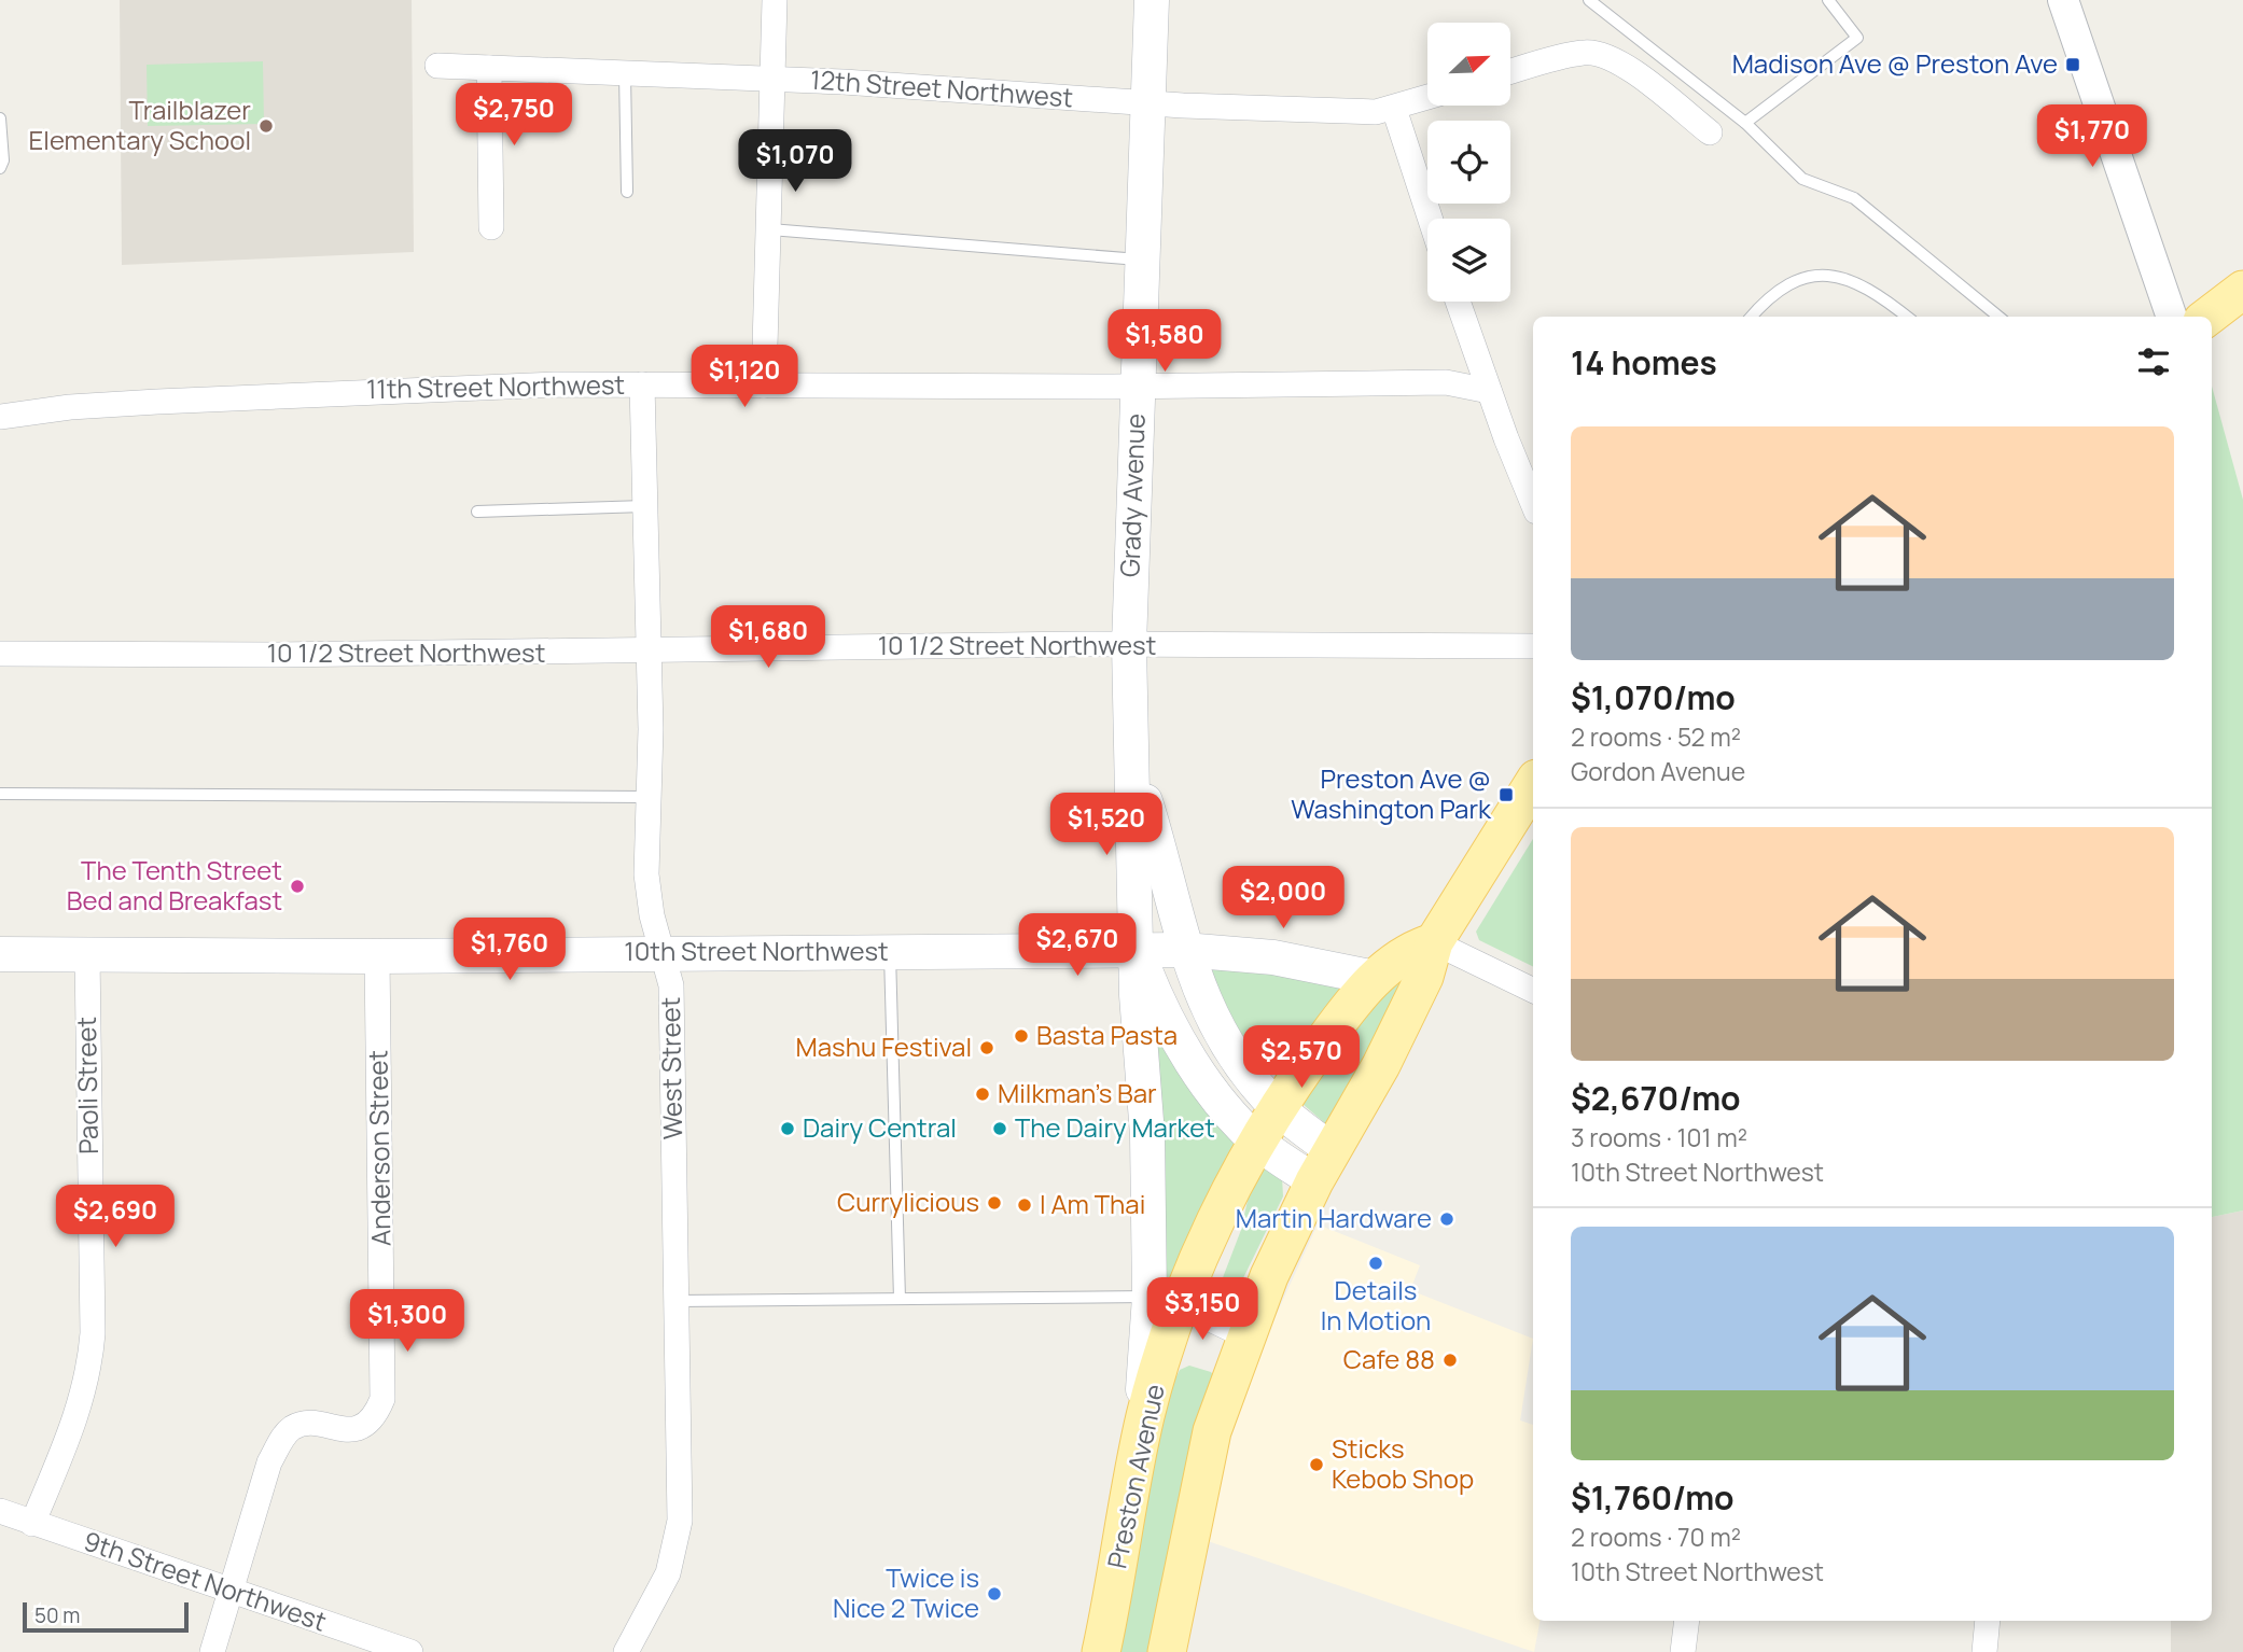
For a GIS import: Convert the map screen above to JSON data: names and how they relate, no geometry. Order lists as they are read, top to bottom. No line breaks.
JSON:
{"streets":{"main road":["Grady Avenue","10th Street Northwest","Preston Avenue"],"street":["12th Street Northwest","11th Street Northwest","10 1/2 Street Northwest","West Street","Paoli Street","Anderson Street","9th Street Northwest"]},"crossings":[["12th Street Northwest","Grady Avenue"],["11th Street Northwest","Grady Avenue"],["11th Street Northwest","West Street"],["Grady Avenue","10 1/2 Street Northwest"],["Grady Avenue","10th Street Northwest"],["Grady Avenue","Preston Avenue"],["10 1/2 Street Northwest","West Street"],["10th Street Northwest","West Street"],["10th Street Northwest","Paoli Street"],["10th Street Northwest","Anderson Street"],["10th Street Northwest","Preston Avenue"],["Paoli Street","9th Street Northwest"],["Anderson Street","9th Street Northwest"]],"places":{"transit":["Madison Ave @ Preston Ave","Preston Ave @ Washington Park"],"other":["Trailblazer Elementary School","The Tenth Street Bed and Breakfast","Basta Pasta","Mashu Festival","Milkman's Bar","Dairy Central","The Dairy Market","Currylicious","I Am Thai","Martin Hardware","Details In Motion","Cafe 88","Sticks Kebob Shop","Twice is Nice 2 Twice"]},"scale_bar":"50 m","north":"top right","page":{"price":["$2,750","$1,770","$1,070","$1,580","$1,120","$1,680","$1,520","$2,000","$2,670","$1,760","$2,570","$2,690","$3,150","$1,300"],"heading":"14 homes","list":[{"name":"$1,070/mo","note":"2 rooms · 52 m² · Gordon Avenue"},{"name":"$2,670/mo","note":"3 rooms · 101 m² · 10th Street Northwest"},{"name":"$1,760/mo","note":"2 rooms · 70 m² · 10th Street Northwest"}],"scale":"50 m"}}
